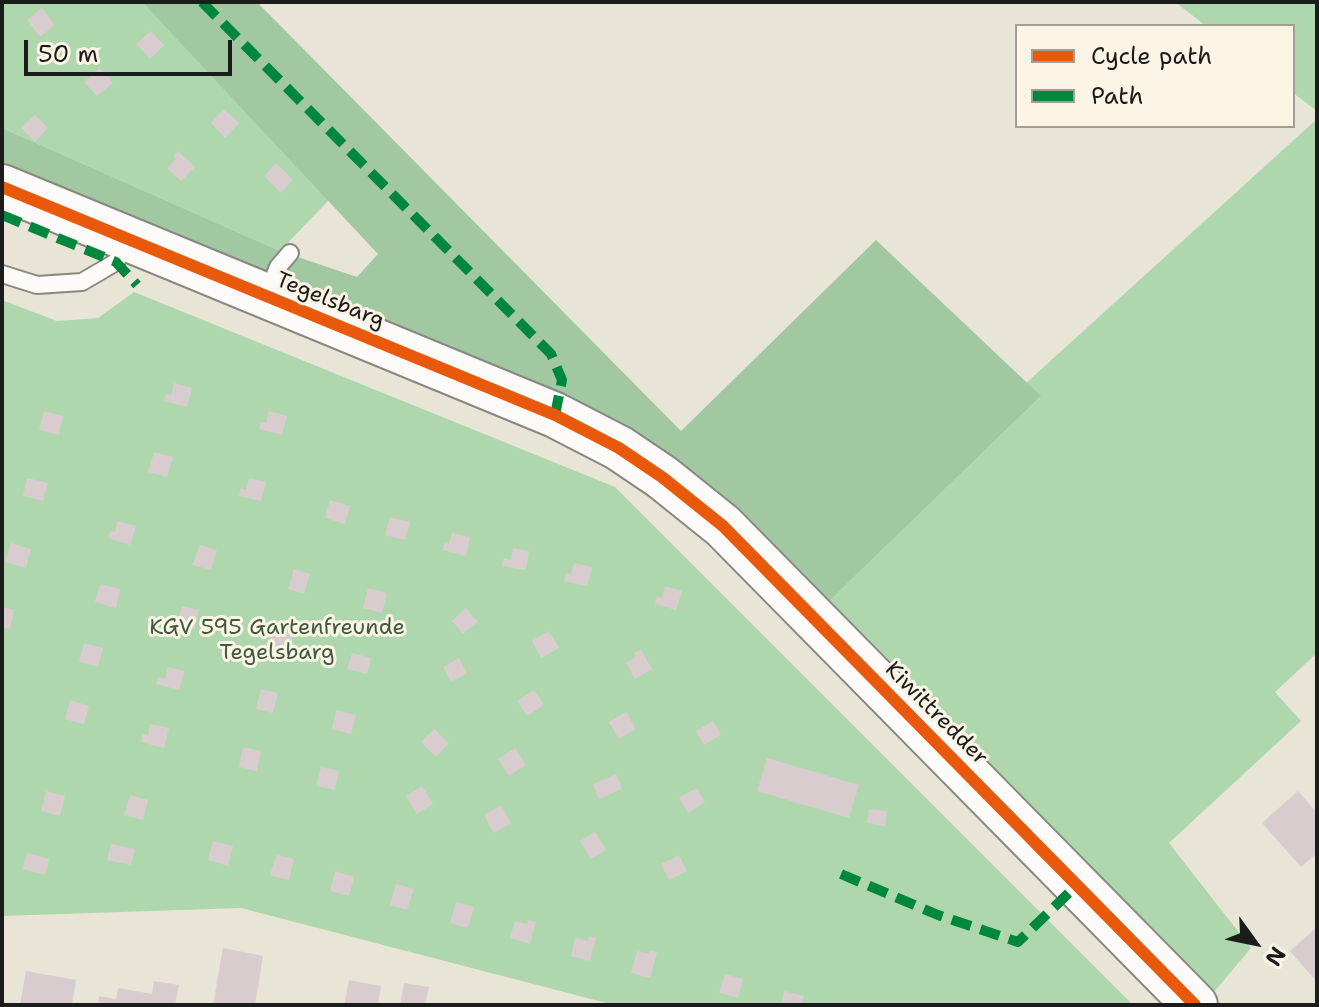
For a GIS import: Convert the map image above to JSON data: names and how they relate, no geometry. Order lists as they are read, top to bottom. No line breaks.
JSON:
{"streets":{"street":["Tegelsbarg","Kiwittredder"]},"crossings":[["Tegelsbarg","Kiwittredder"]],"parks":["KGV 595 Gartenfreunde Tegelsbarg"],"legend":["Cycle path","Path"],"scale_bar":"50 m","north":"bottom right"}
